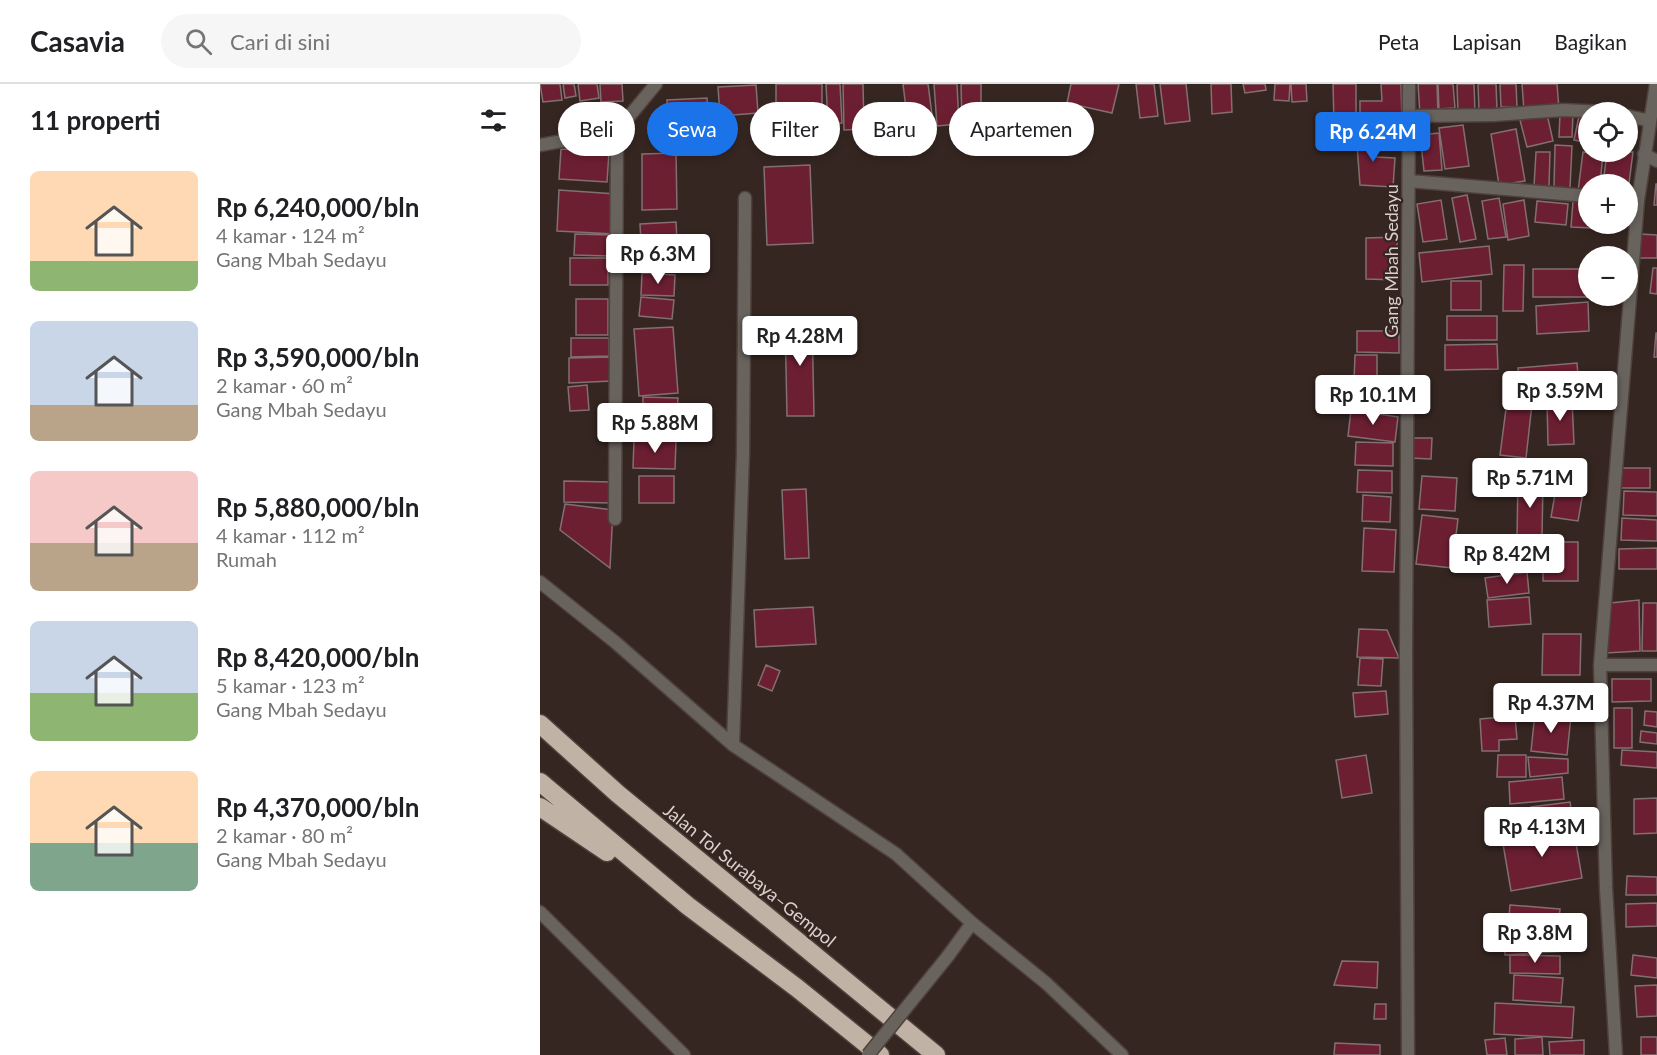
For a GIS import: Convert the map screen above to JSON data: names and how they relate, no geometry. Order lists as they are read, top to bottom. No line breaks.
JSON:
{"streets":{"highway":["Jalan Tol Surabaya–Gempol"],"street":["Gang Mbah Sedayu"]},"page":{"header":"Casavia","search":"Cari di sini","nav":["Peta","Lapisan","Bagikan"],"heading":"11 properti","map_buttons":["+","−"],"chip":["Beli","Sewa","Filter","Baru","Apartemen"],"price":["Rp 6.24M","Rp 6.3M","Rp 4.28M","Rp 3.59M","Rp 10.1M","Rp 5.88M","Rp 5.71M","Rp 8.42M","Rp 4.37M","Rp 4.13M","Rp 3.8M"],"list":[{"name":"Rp 6,240,000/bln","note":"4 kamar · 124 m² · Gang Mbah Sedayu"},{"name":"Rp 3,590,000/bln","note":"2 kamar · 60 m² · Gang Mbah Sedayu"},{"name":"Rp 5,880,000/bln","note":"4 kamar · 112 m² · Rumah"},{"name":"Rp 8,420,000/bln","note":"5 kamar · 123 m² · Gang Mbah Sedayu"},{"name":"Rp 4,370,000/bln","note":"2 kamar · 80 m² · Gang Mbah Sedayu"}]}}
